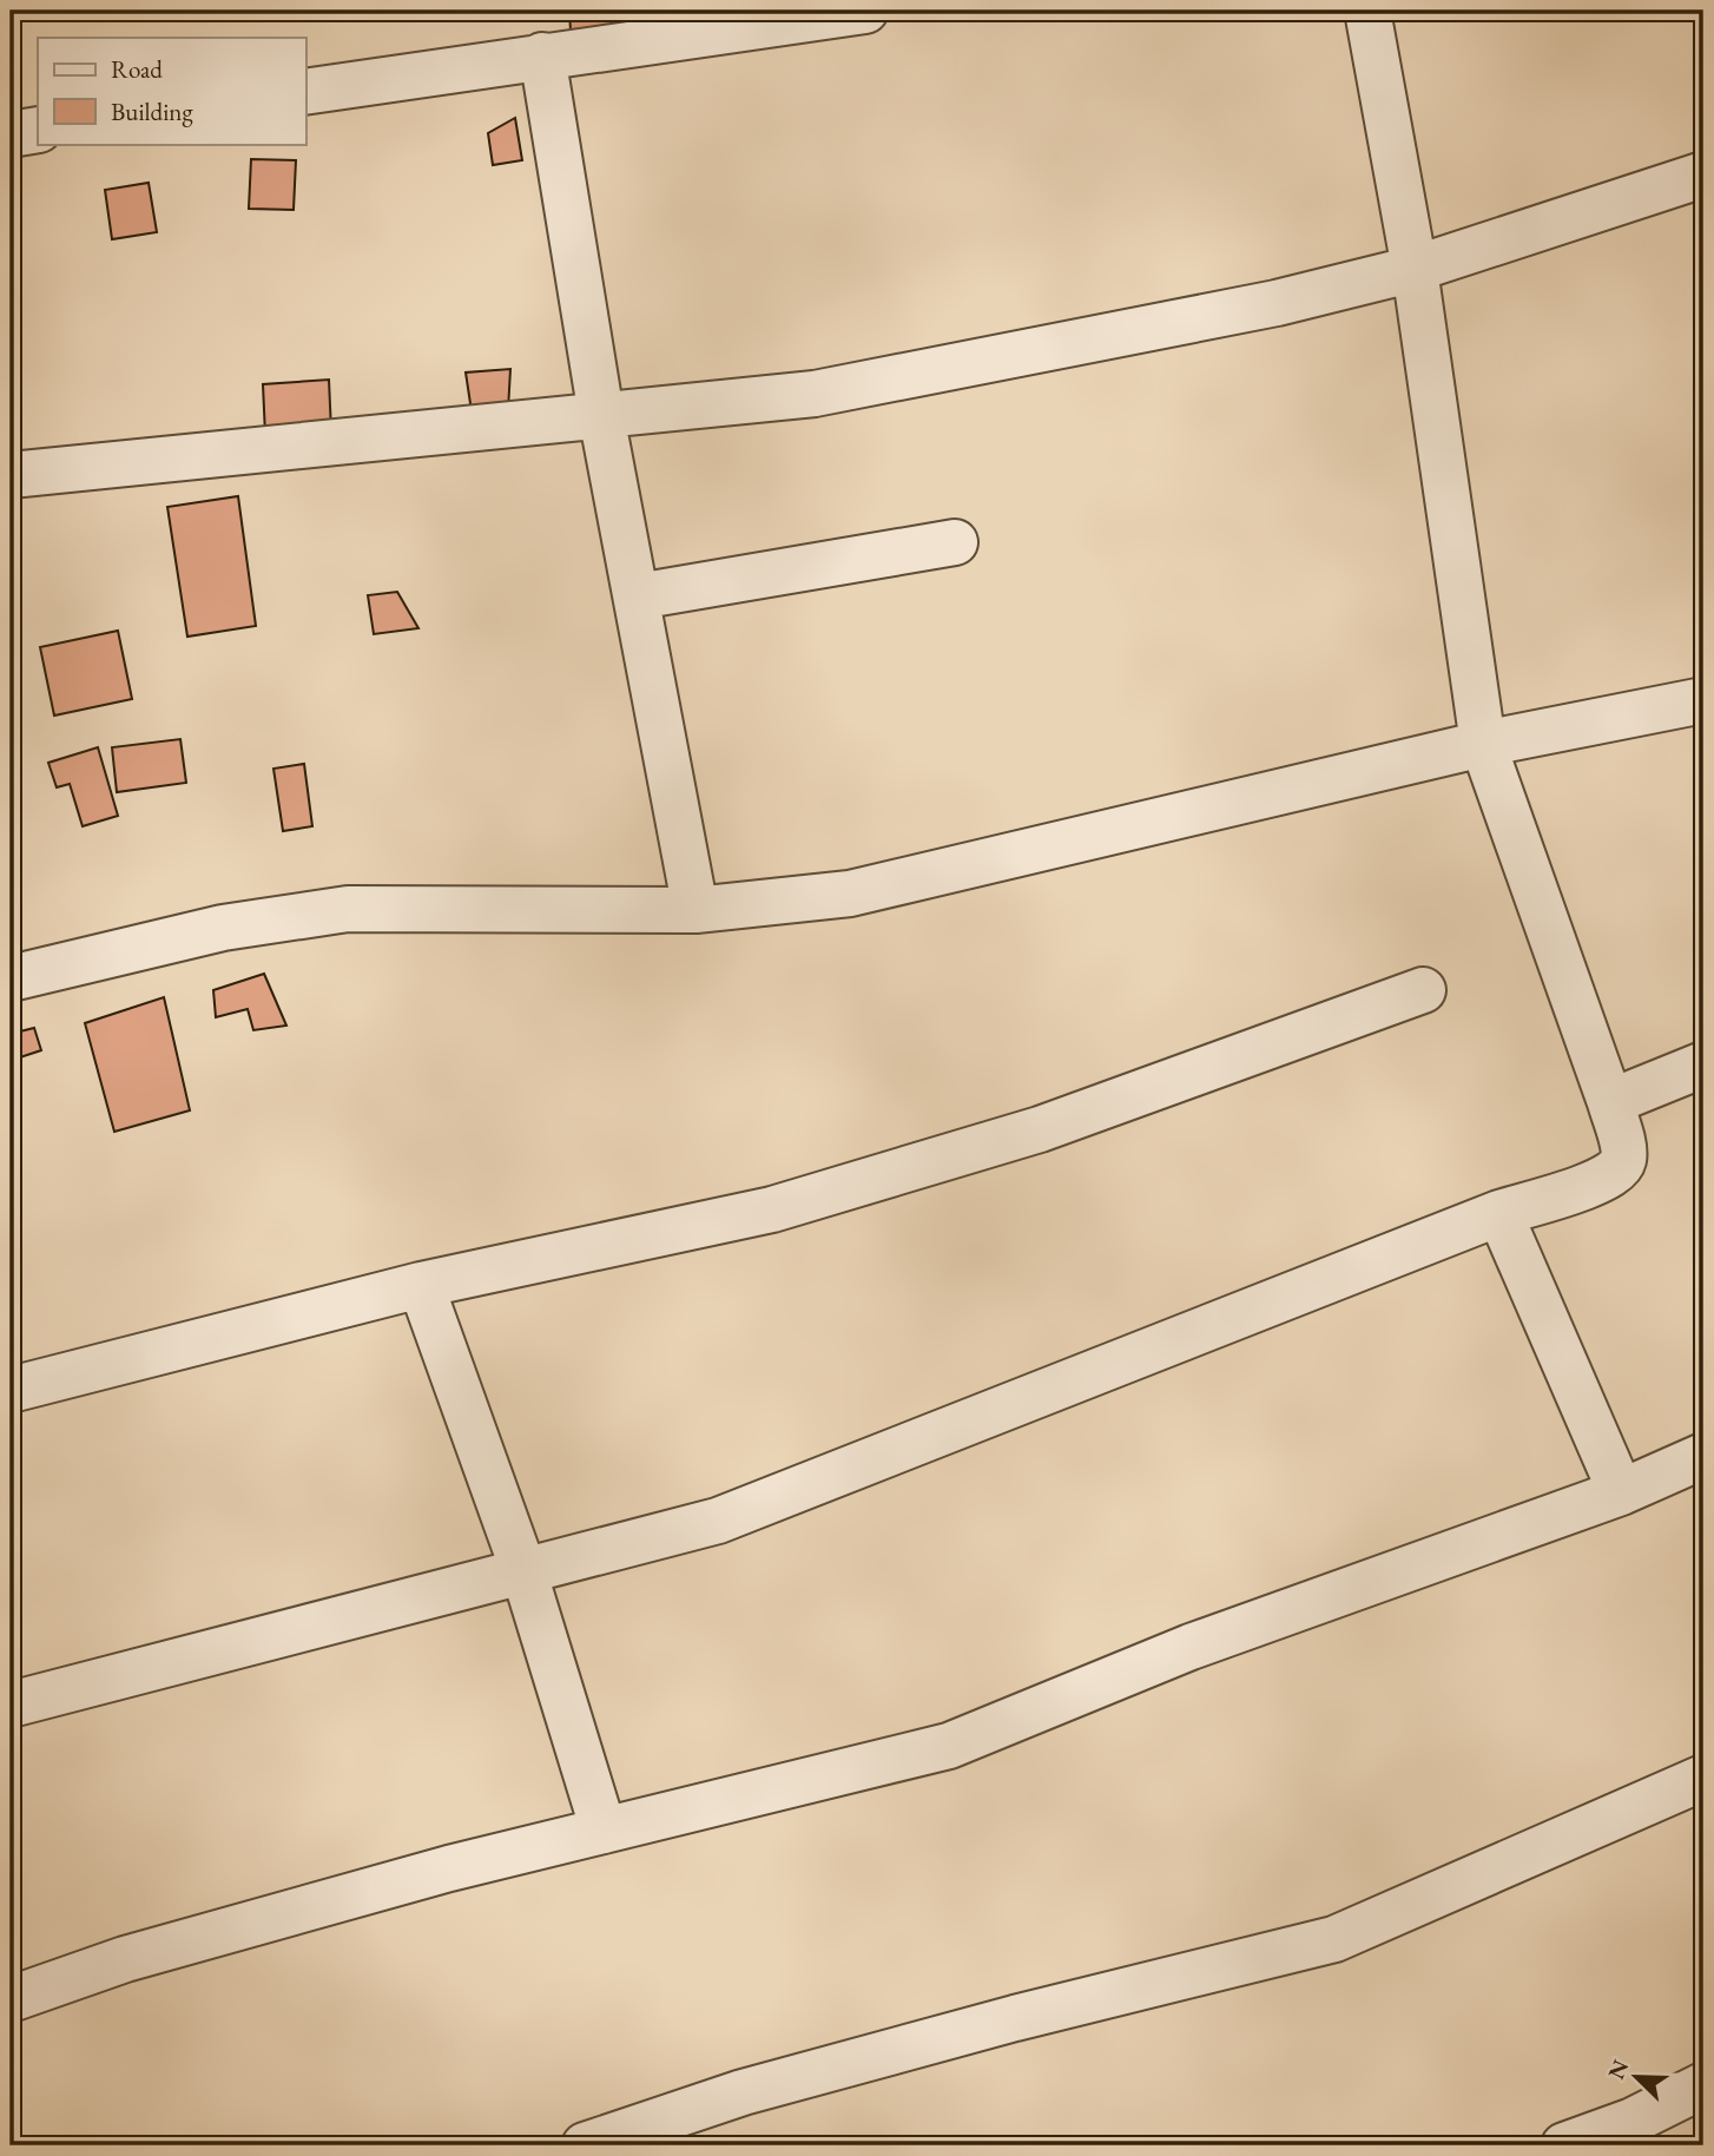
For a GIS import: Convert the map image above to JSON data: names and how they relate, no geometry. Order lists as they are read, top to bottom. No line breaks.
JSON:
{"legend":["Road","Building"],"north":"top left"}
